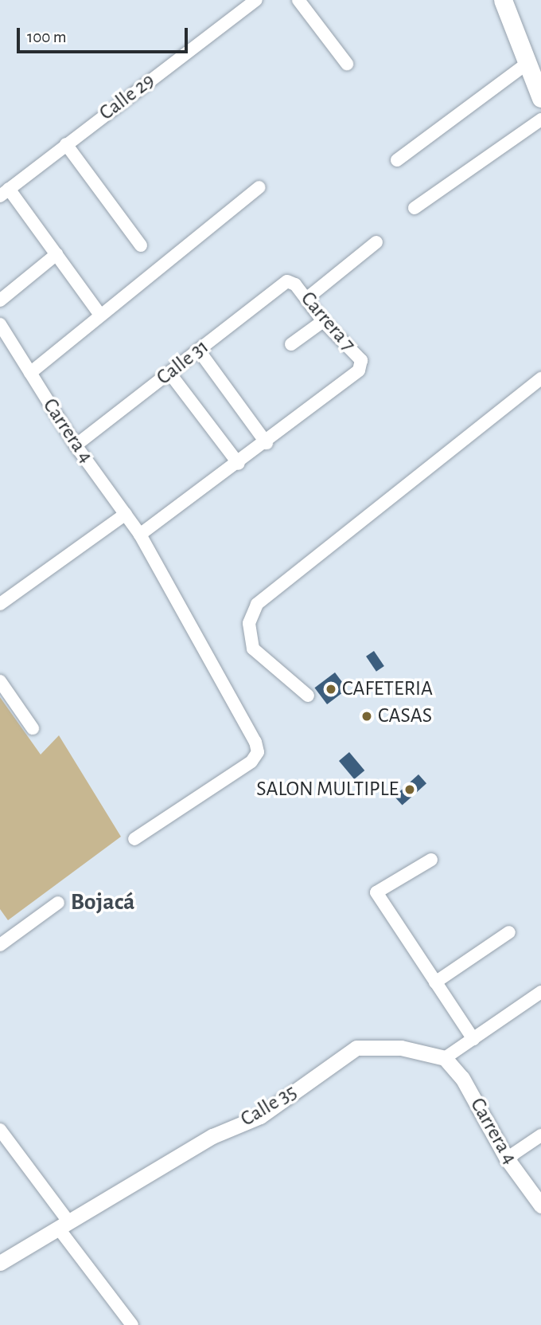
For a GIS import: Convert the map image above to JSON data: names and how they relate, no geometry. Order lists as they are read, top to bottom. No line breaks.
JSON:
{"streets":{"street":["Calle 29","Carrera 7","Calle 31","Carrera 4","Calle 35"]},"crossings":[["Carrera 7","Calle 31"],["Calle 31","Carrera 4"],["Carrera 4","Calle 35"]],"districts":["Bojacá"],"places":["CAFETERIA","CASAS","SALON MULTIPLE"],"scale_bar":"100 m"}
